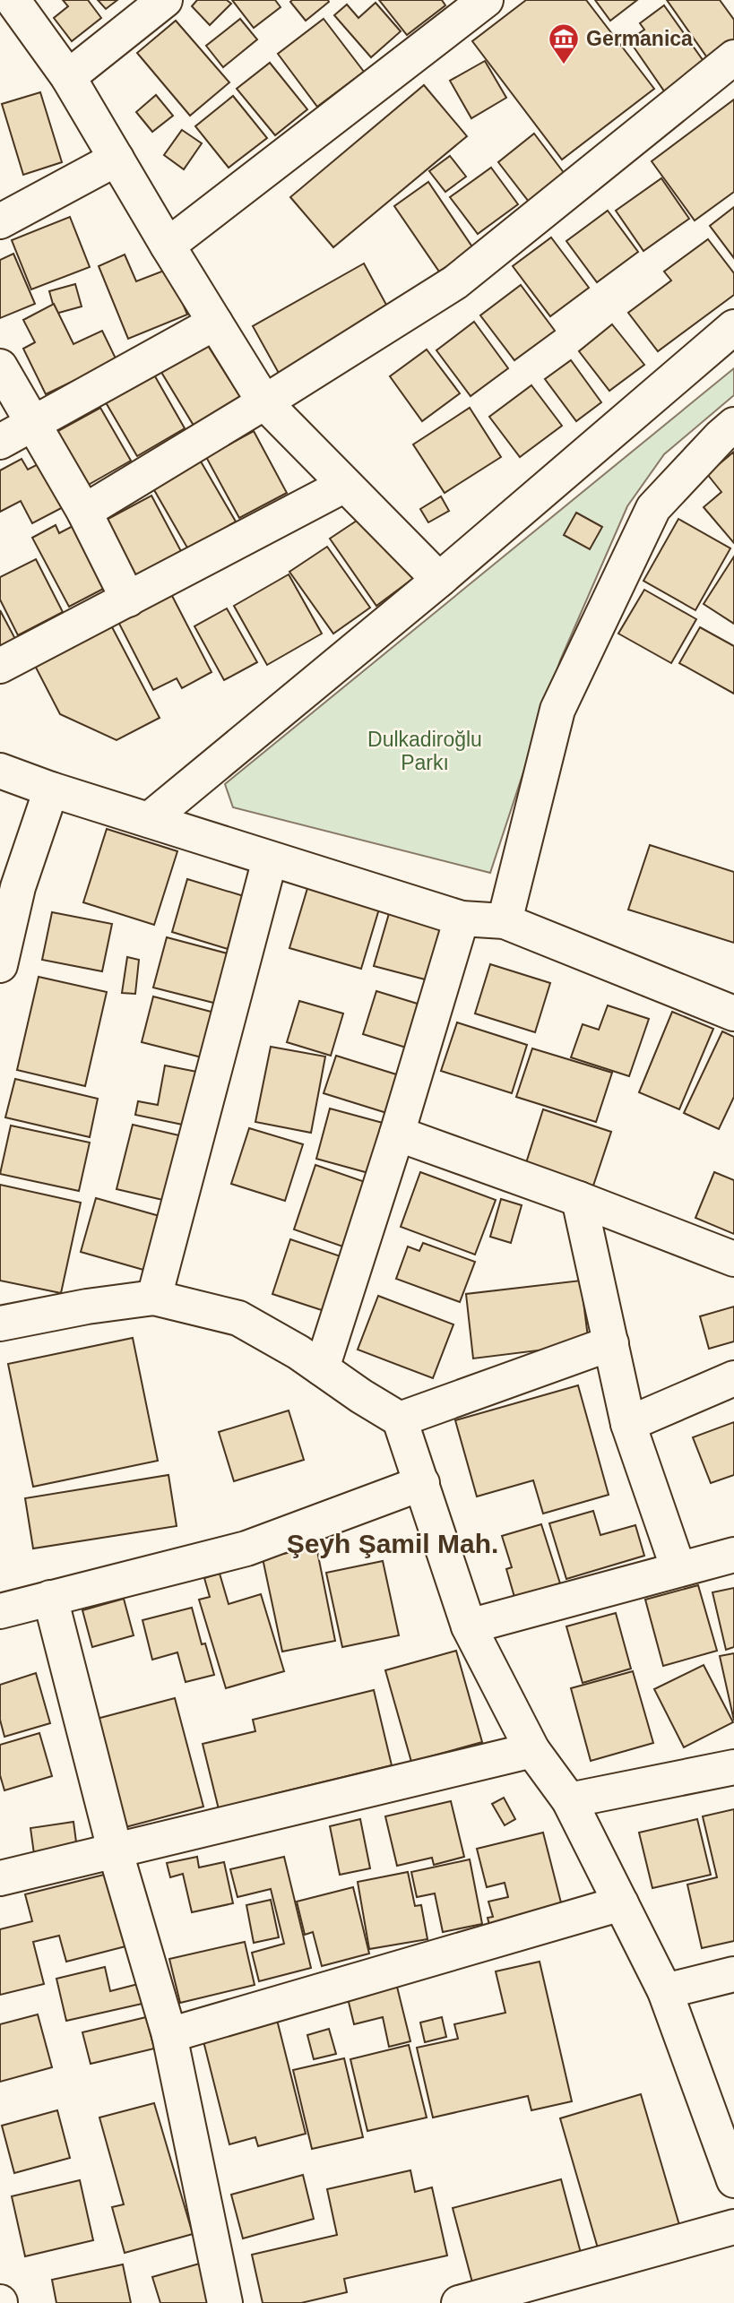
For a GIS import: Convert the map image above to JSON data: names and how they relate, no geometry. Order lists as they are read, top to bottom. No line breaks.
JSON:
{"districts":["Şeyh Şamil Mah."],"parks":["Dulkadiroğlu Parkı"],"places":{"museum":["Germanica"]}}
